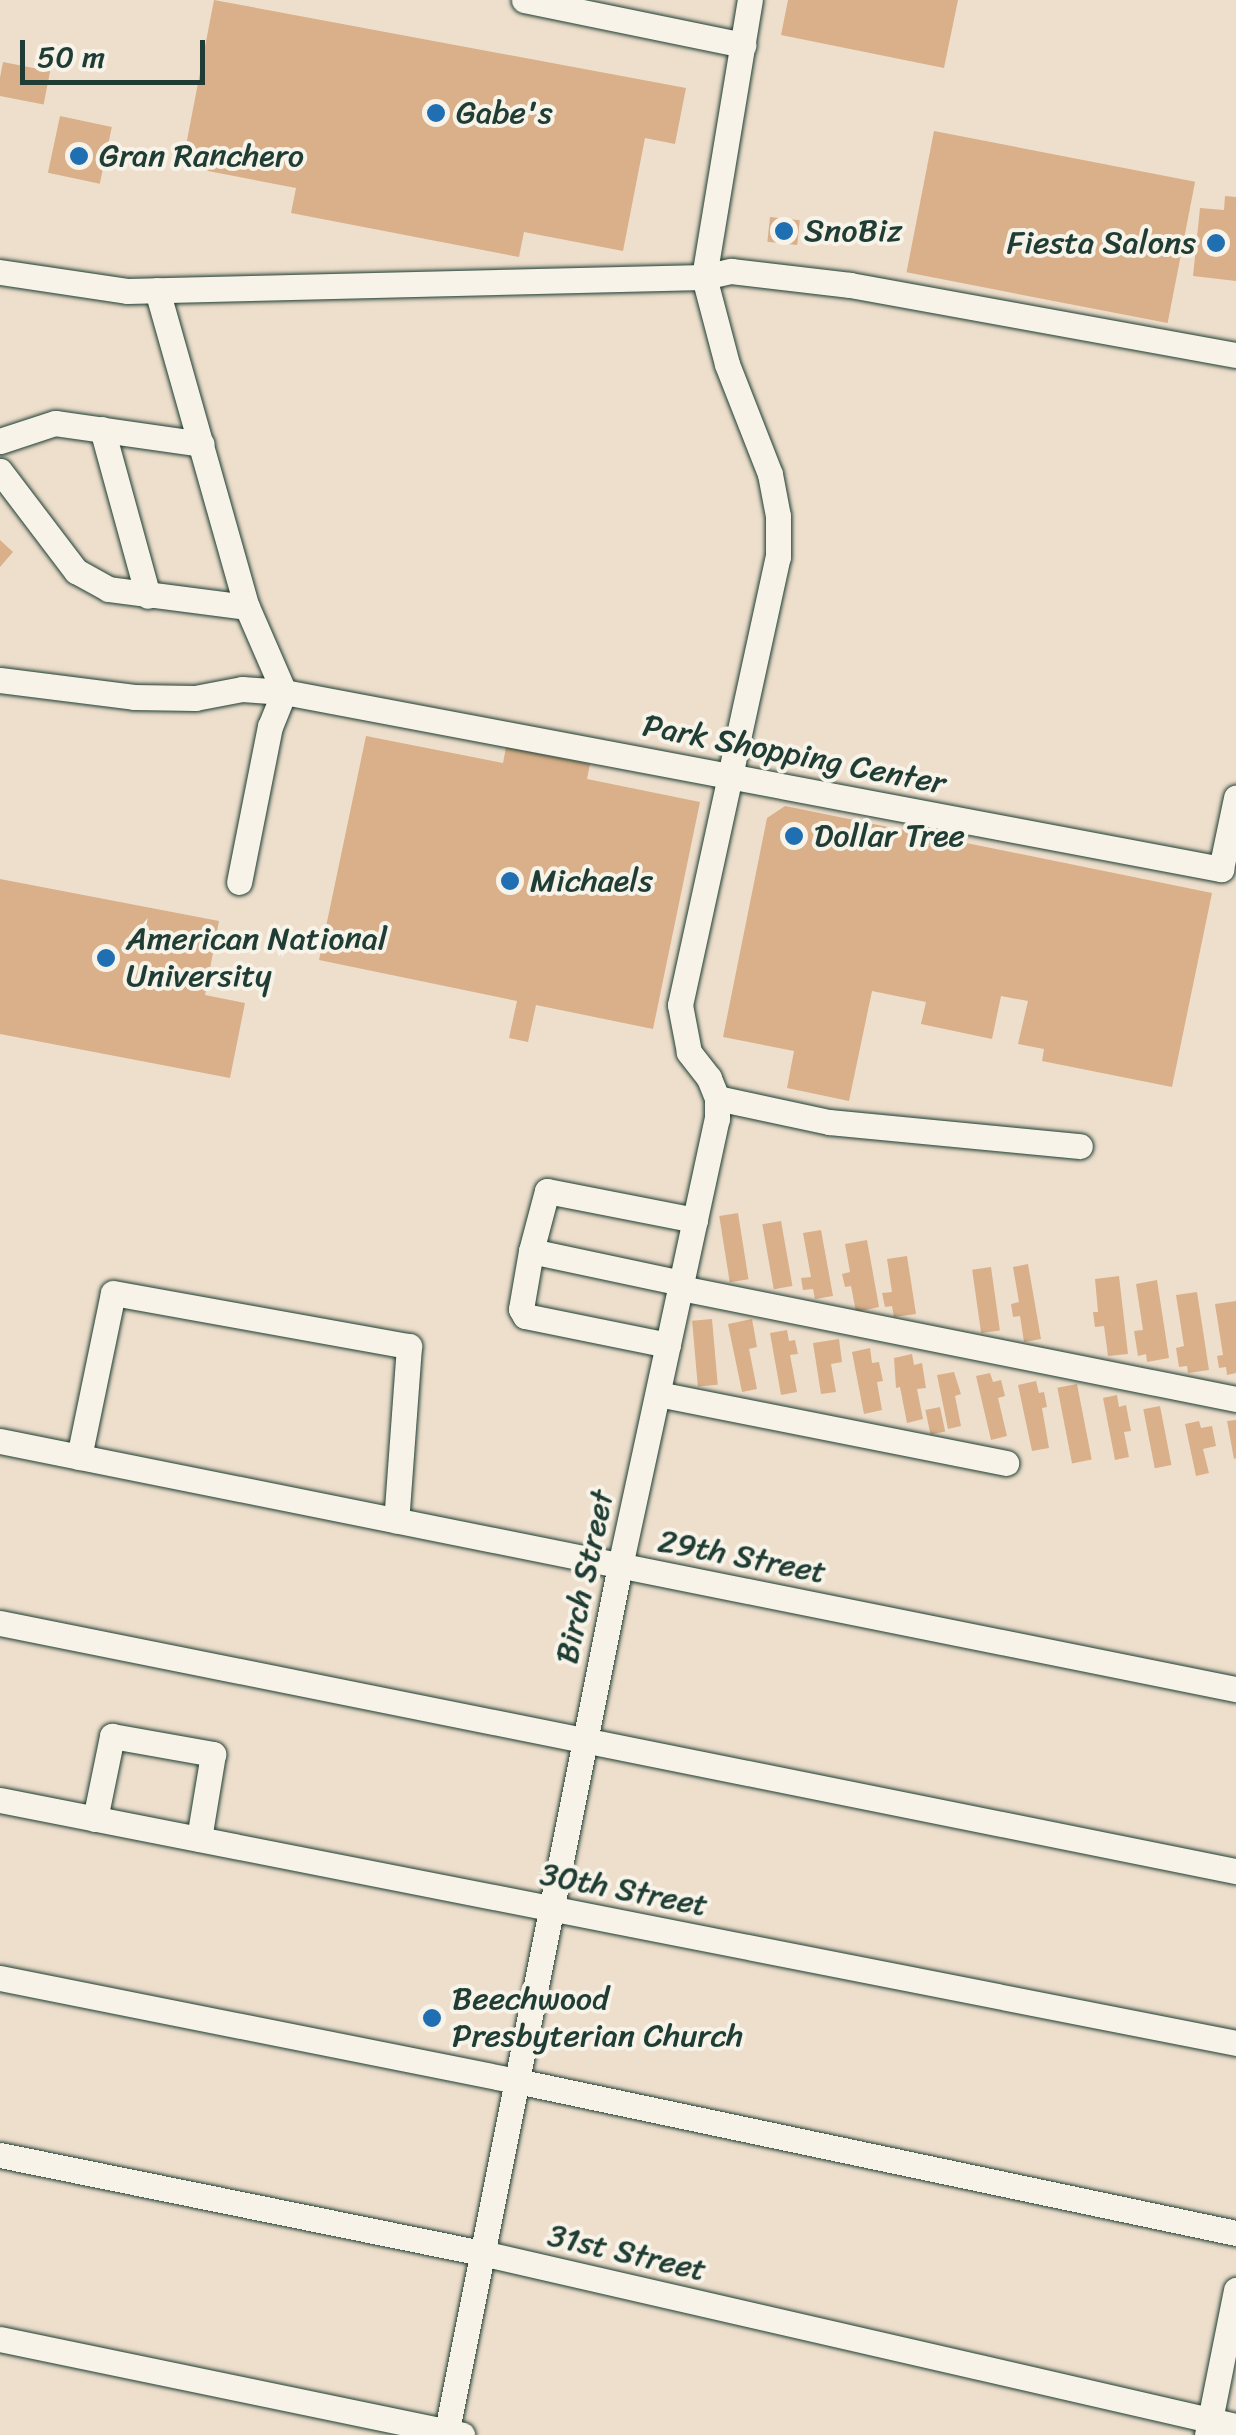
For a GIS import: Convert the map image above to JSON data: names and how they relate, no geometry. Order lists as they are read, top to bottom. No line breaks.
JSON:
{"streets":{"street":["Park Shopping Center","29th Street","Birch Street","30th Street","31st Street"]},"crossings":[["29th Street","Birch Street"],["Birch Street","30th Street"],["Birch Street","31st Street"]],"places":["Gabe's","Gran Ranchero","SnoBiz","Fiesta Salons","Dollar Tree","Michaels","American National University","Beechwood Presbyterian Church"],"scale_bar":"50 m"}
